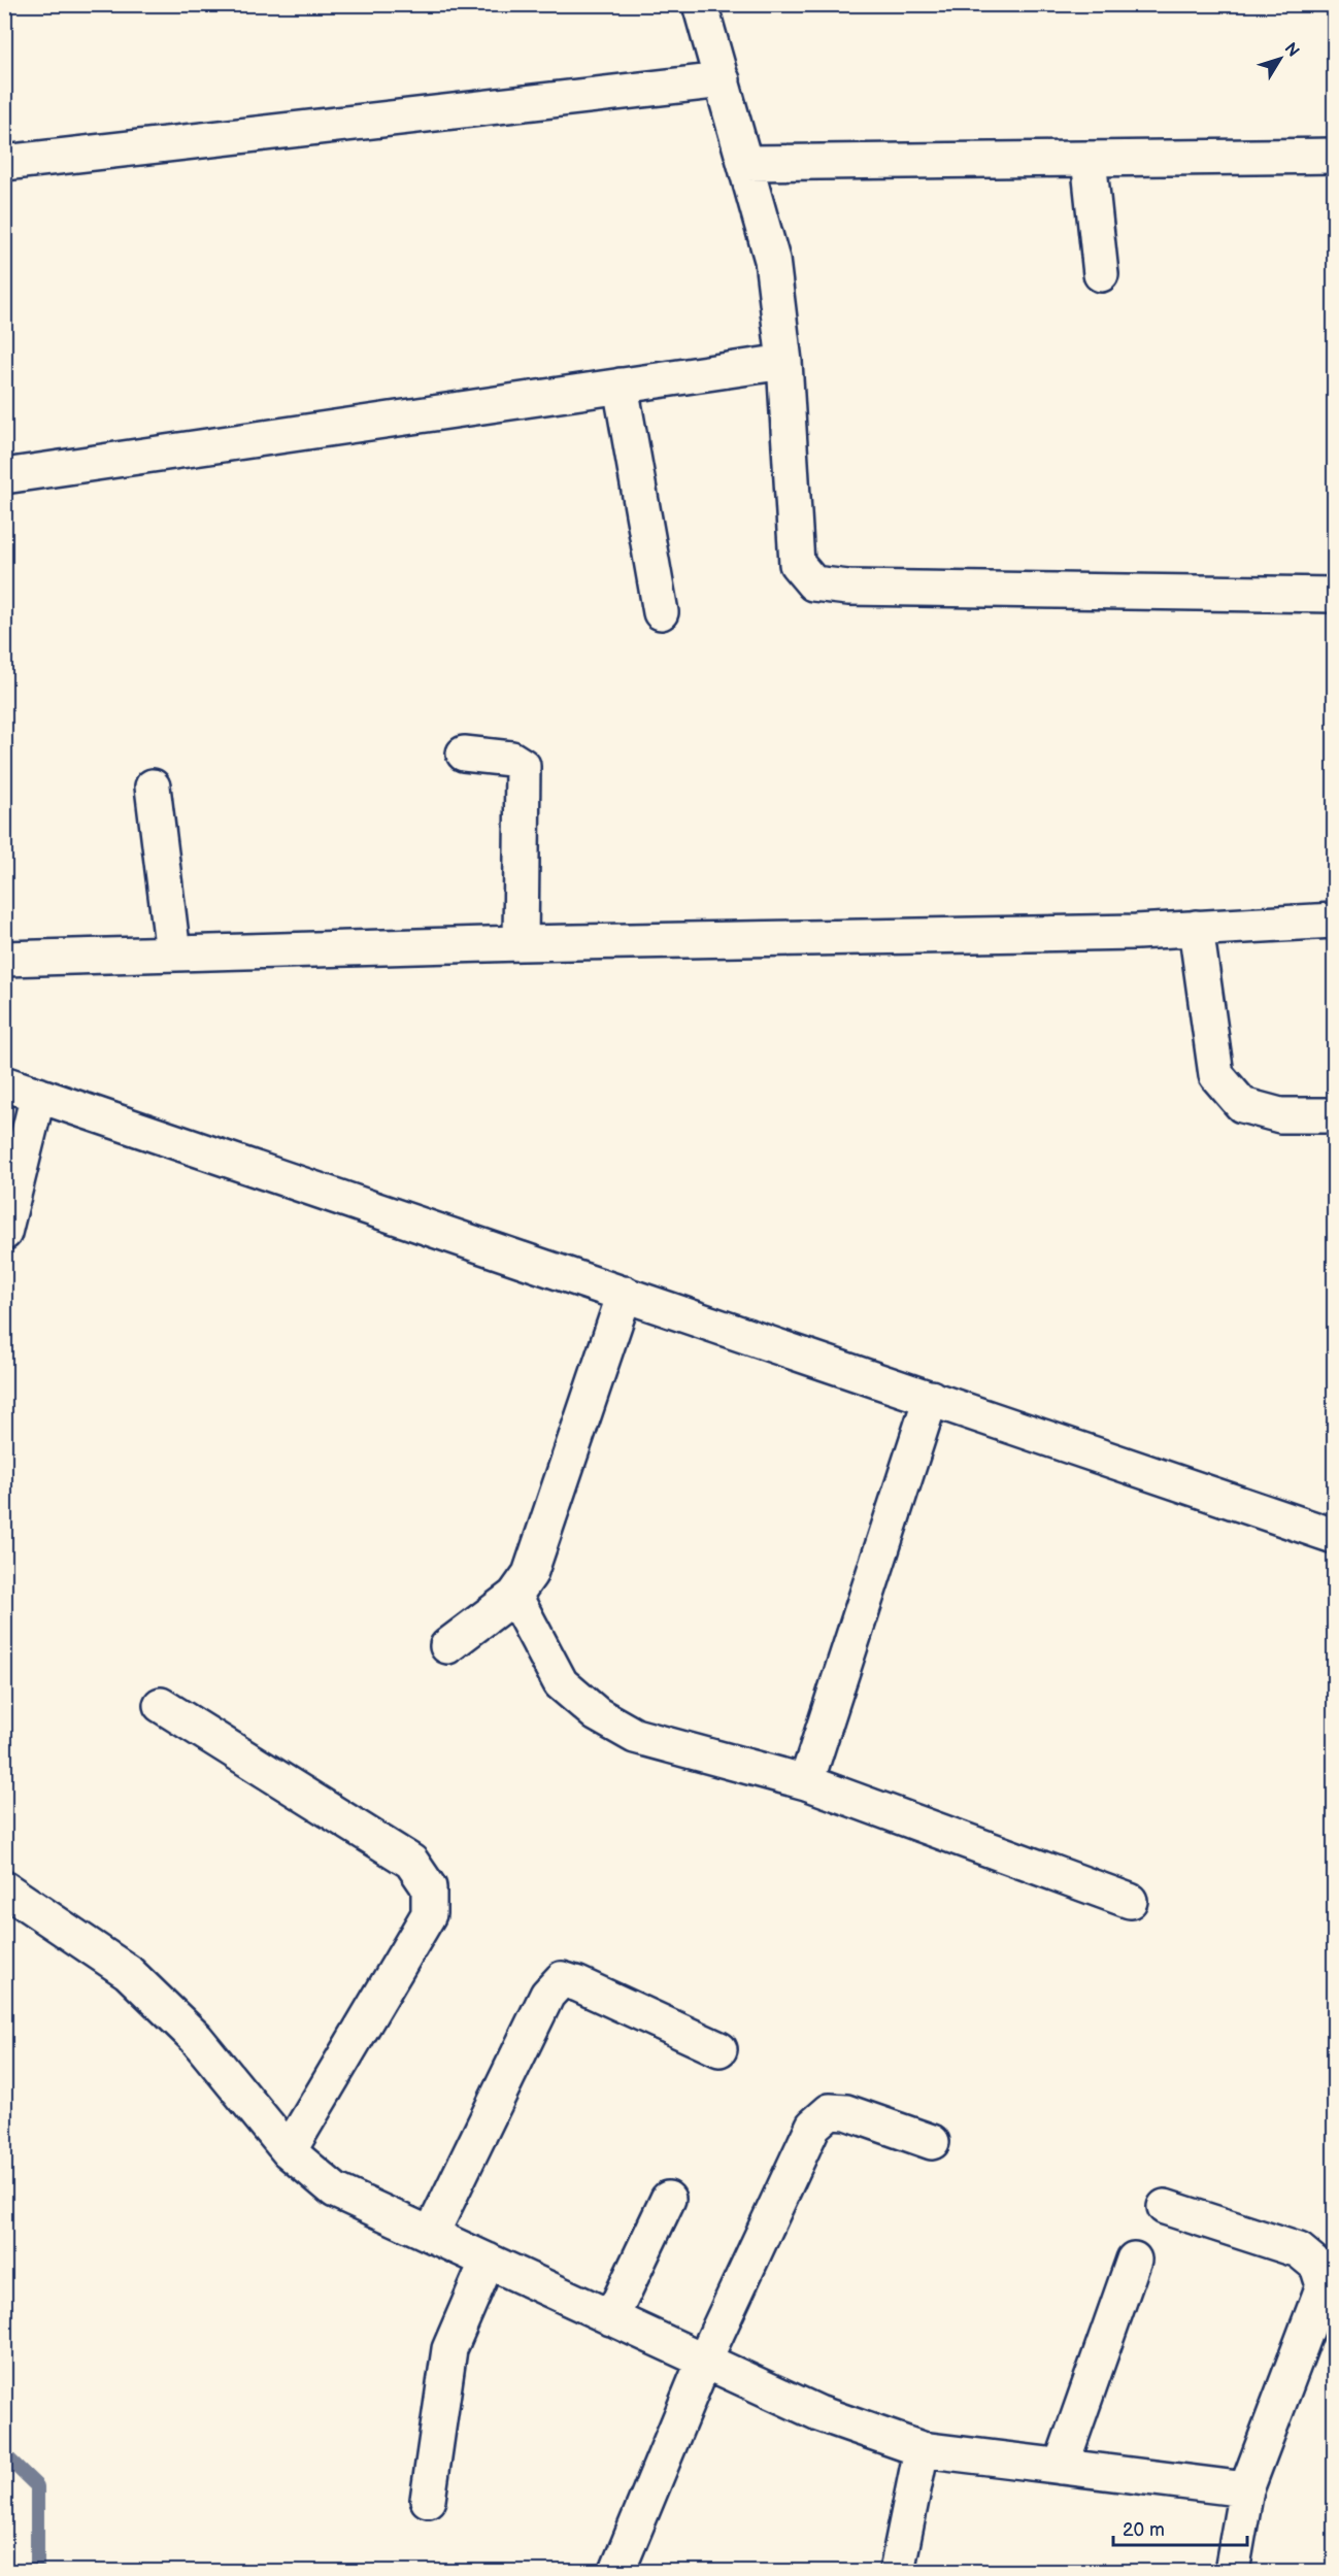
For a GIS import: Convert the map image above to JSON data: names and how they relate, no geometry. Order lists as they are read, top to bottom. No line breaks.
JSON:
{"scale_bar":"20 m","north":"top right"}
